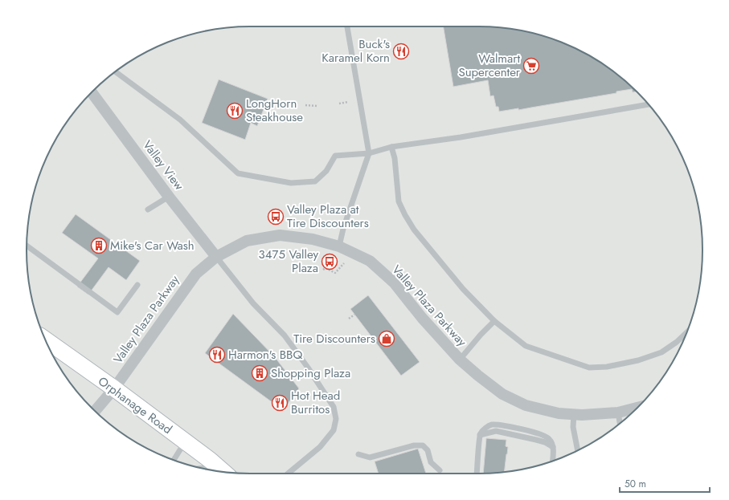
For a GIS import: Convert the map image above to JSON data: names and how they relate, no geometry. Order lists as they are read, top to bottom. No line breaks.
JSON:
{"streets":{"main road":["Orphanage Road"],"street":["Valley View","Valley Plaza Parkway"]},"crossings":[["Valley View","Valley Plaza Parkway"],["Valley Plaza Parkway","Orphanage Road"]],"places":{"restaurant":["Buck's Karamel Korn","LongHorn Steakhouse","Harmon's BBQ","Hot Head Burritos"],"supermarket":["Walmart Supercenter"],"bus stop":["Valley Plaza at Tire Discounters","3475 Valley Plaza"],"building":["Mike's Car Wash","Shopping Plaza"],"shop":["Tire Discounters"]},"scale_bar":"50 m"}
